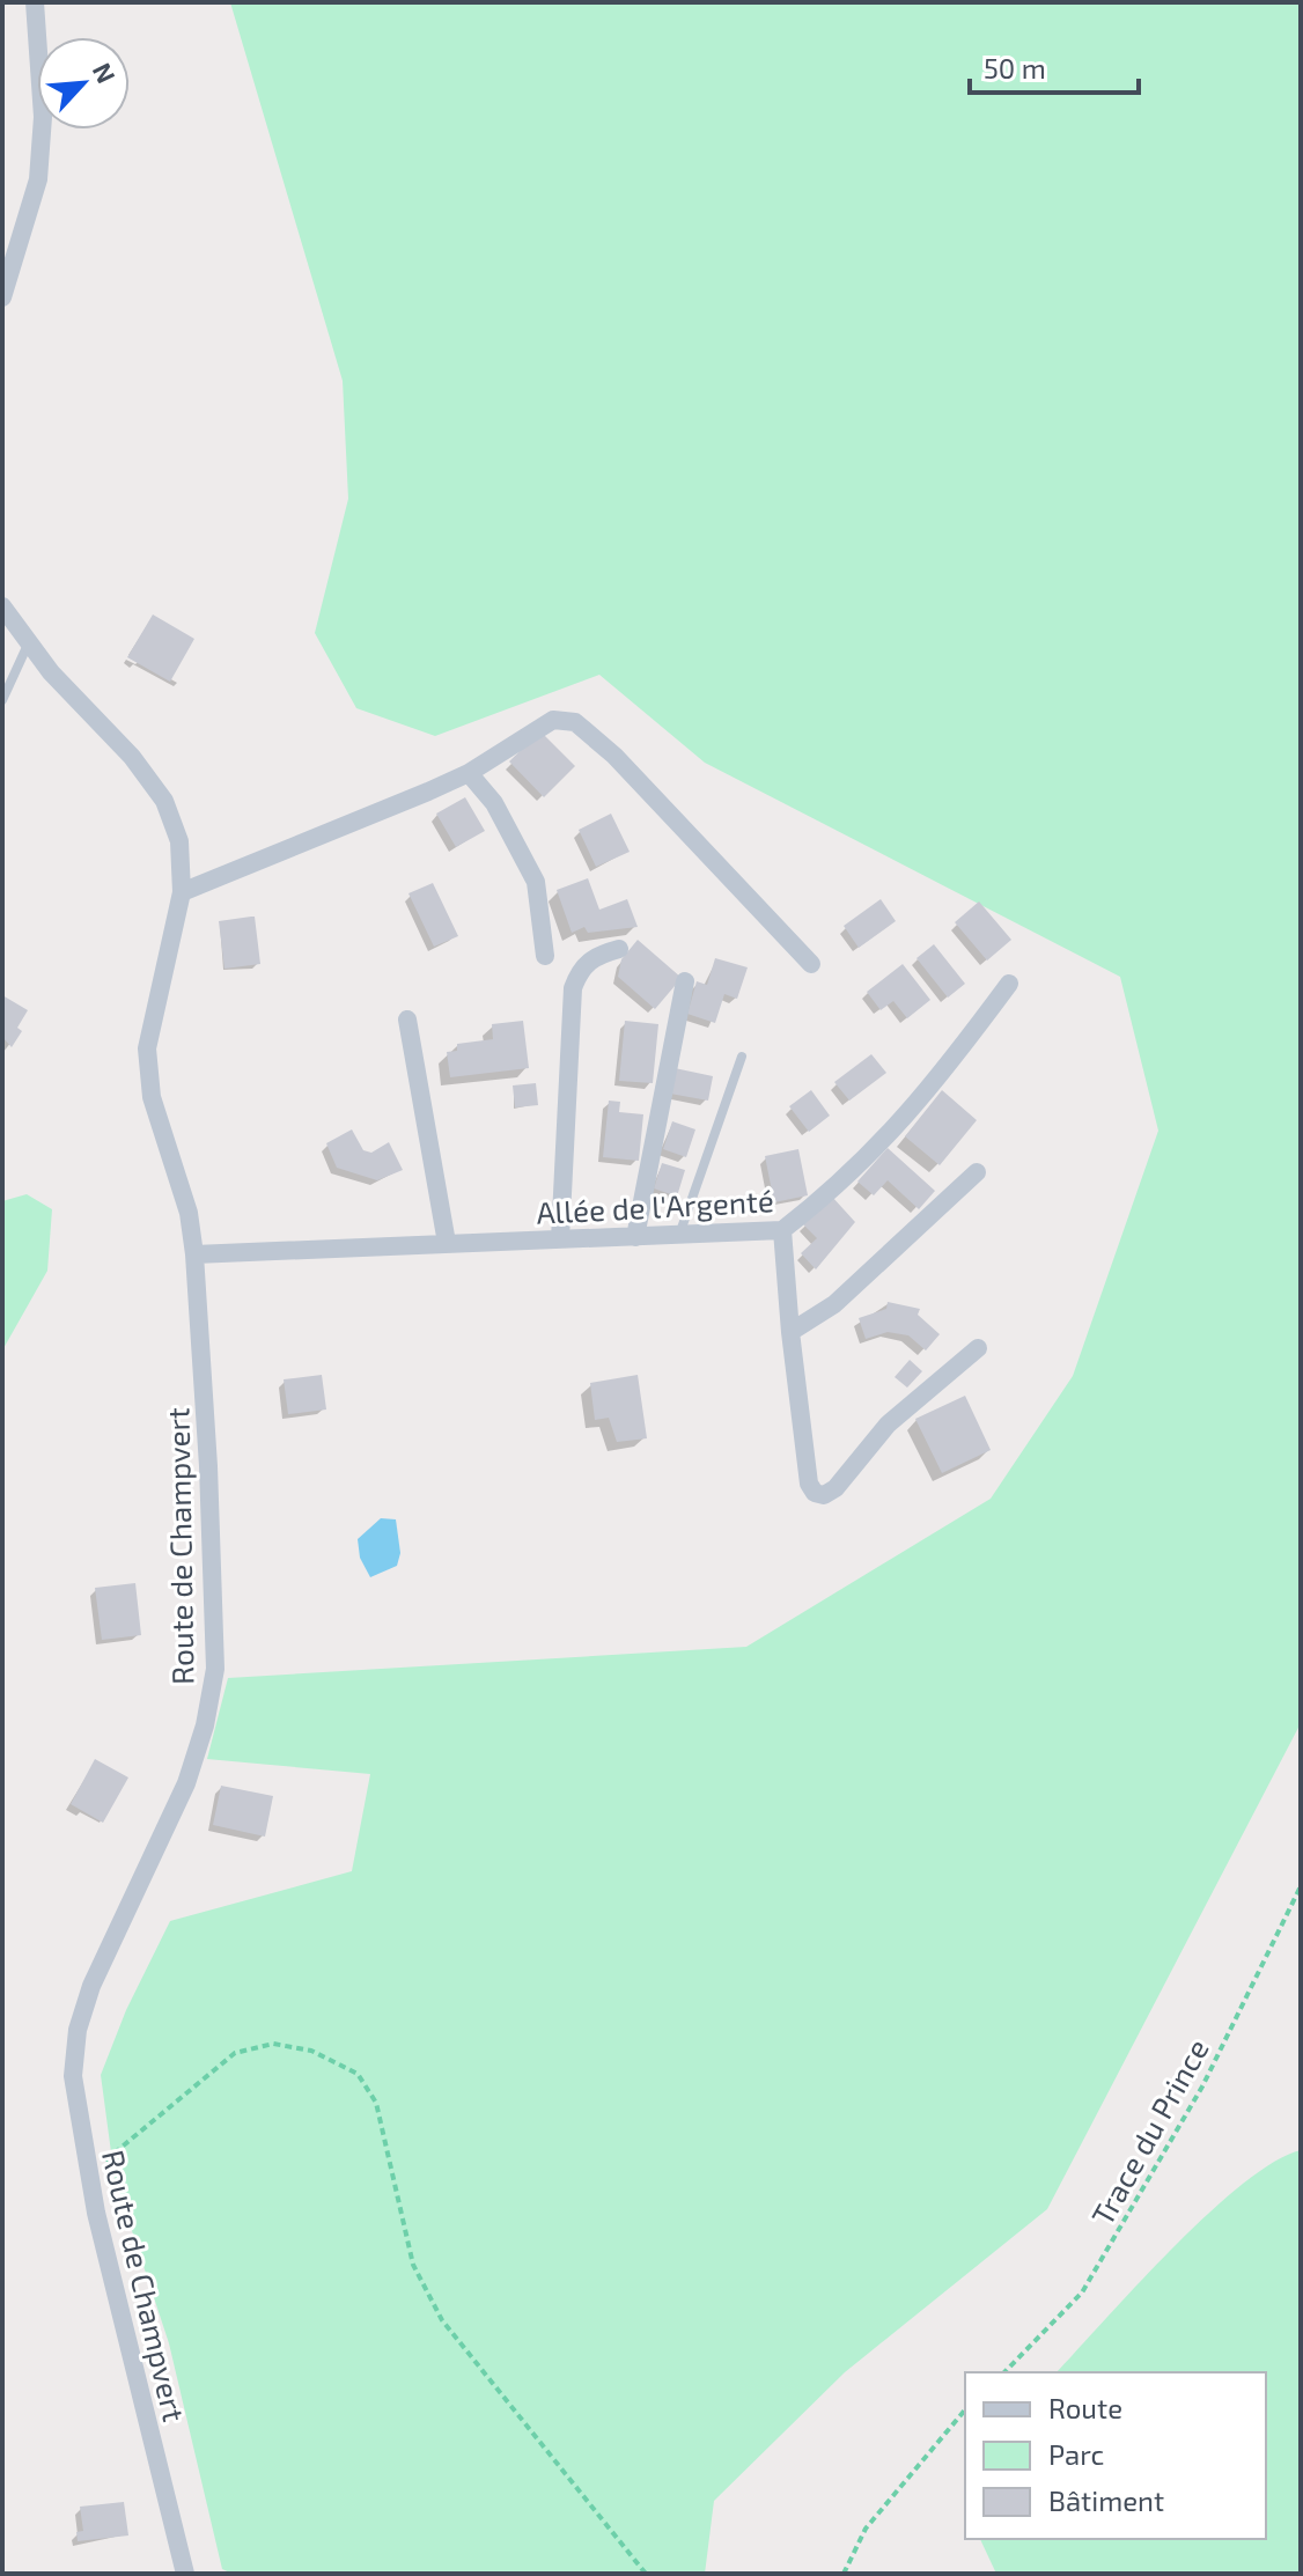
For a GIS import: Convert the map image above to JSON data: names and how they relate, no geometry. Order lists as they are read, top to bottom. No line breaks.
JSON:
{"streets":{"street":["Allée de l'Argenté","Route de Champvert"],"path":["Trace du Prince"]},"crossings":[["Allée de l'Argenté","Route de Champvert"]],"legend":["Route","Parc","Bâtiment"],"scale_bar":"50 m","north":"top right"}
